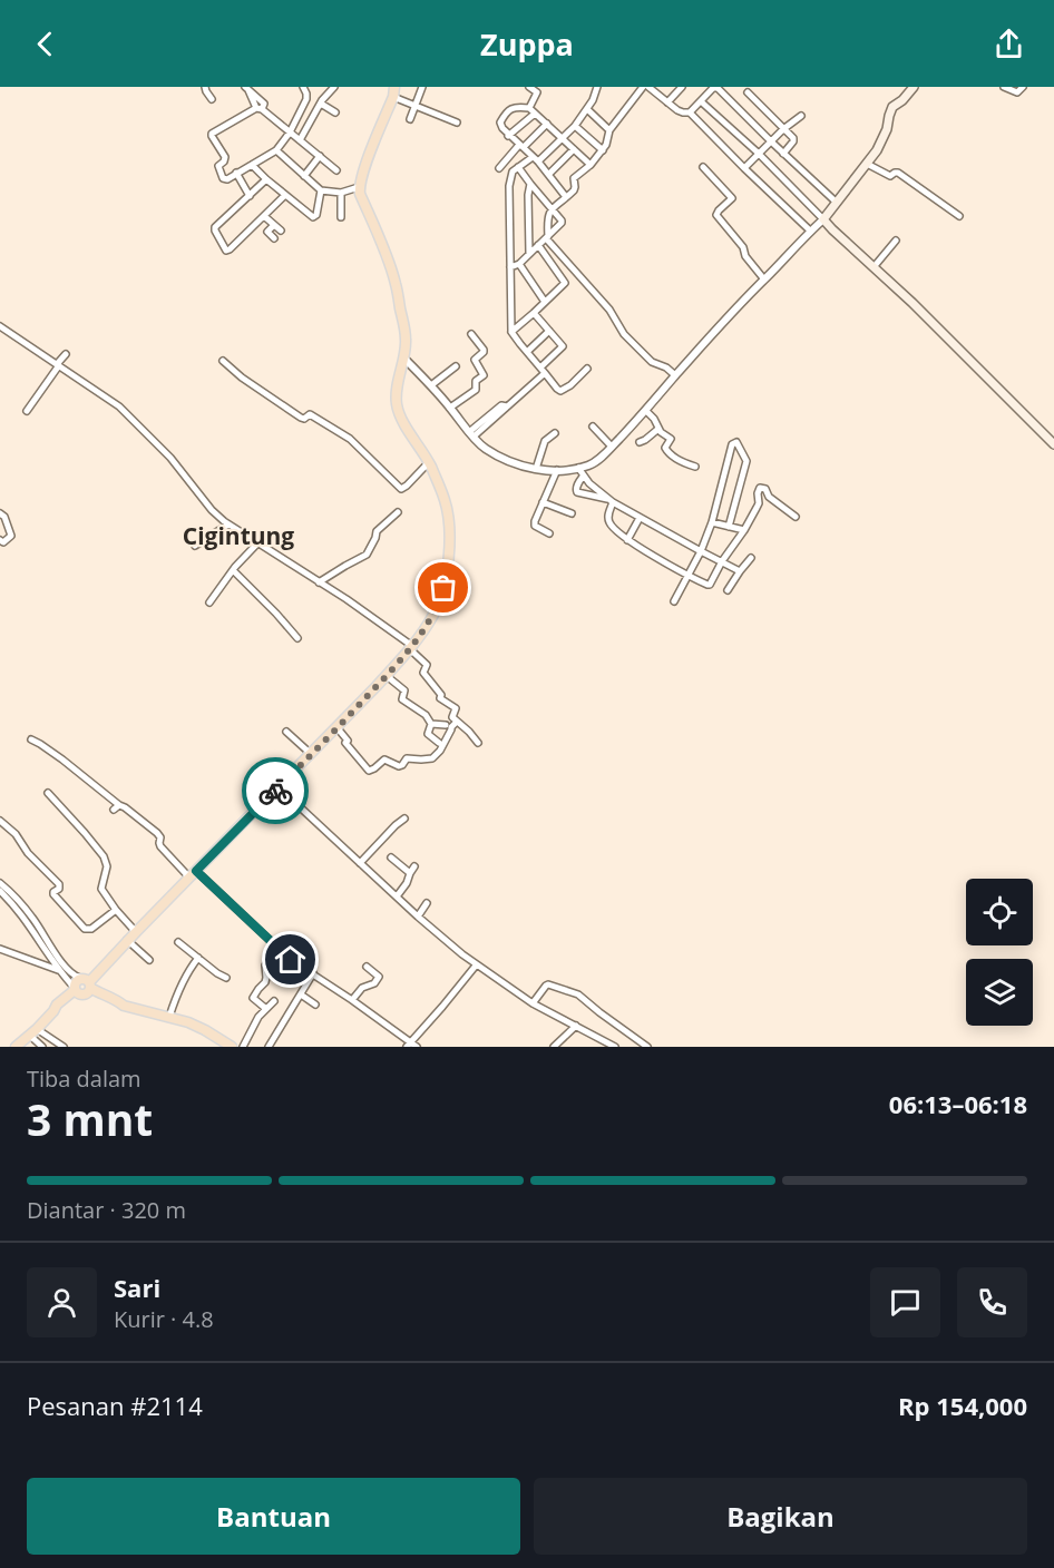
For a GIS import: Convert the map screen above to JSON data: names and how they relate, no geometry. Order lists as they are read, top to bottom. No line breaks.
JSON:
{"districts":["Cigintung"],"page":{"header":"Zuppa","heading":["3 mnt","Tiba dalam","06:13–06:18"],"panel":["Sari","Kurir · 4.8","Pesanan #2114","Rp 154,000"],"bar":"Diantar · 320 m","buttons":["Bantuan","Bagikan"]}}
